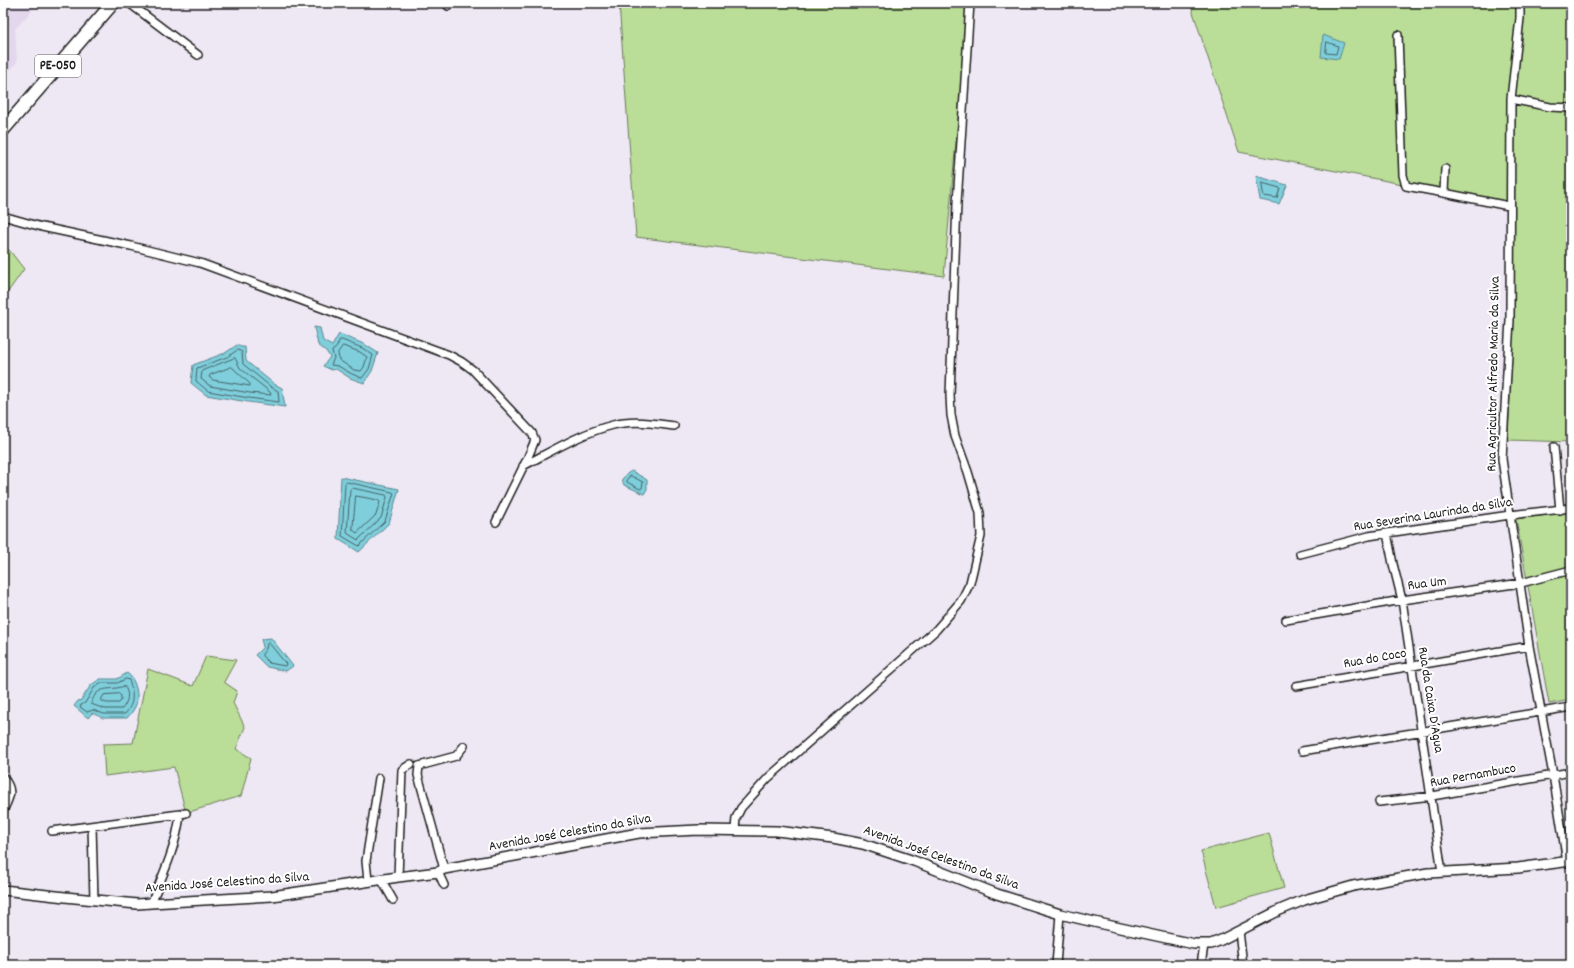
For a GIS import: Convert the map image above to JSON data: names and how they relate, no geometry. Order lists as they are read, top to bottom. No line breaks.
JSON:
{"streets":{"main road":["PE-050"],"street":["Rua Agricultor Alfredo Maria da Silva","Rua Severina Laurinda da Silva","Rua Um","Rua do Coco","Rua da Caixa D´Agua","Rua Pernambuco","Avenida José Celestino da Silva"]},"crossings":[["Rua Agricultor Alfredo Maria da Silva","Rua Severina Laurinda da Silva"],["Rua Agricultor Alfredo Maria da Silva","Rua Um"],["Rua Agricultor Alfredo Maria da Silva","Rua do Coco"],["Rua Agricultor Alfredo Maria da Silva","Rua Pernambuco"],["Rua Agricultor Alfredo Maria da Silva","Avenida José Celestino da Silva"],["Rua Severina Laurinda da Silva","Rua da Caixa D´Agua"],["Rua Um","Rua da Caixa D´Agua"],["Rua do Coco","Rua da Caixa D´Agua"],["Rua da Caixa D´Agua","Rua Pernambuco"],["Rua da Caixa D´Agua","Avenida José Celestino da Silva"]]}
